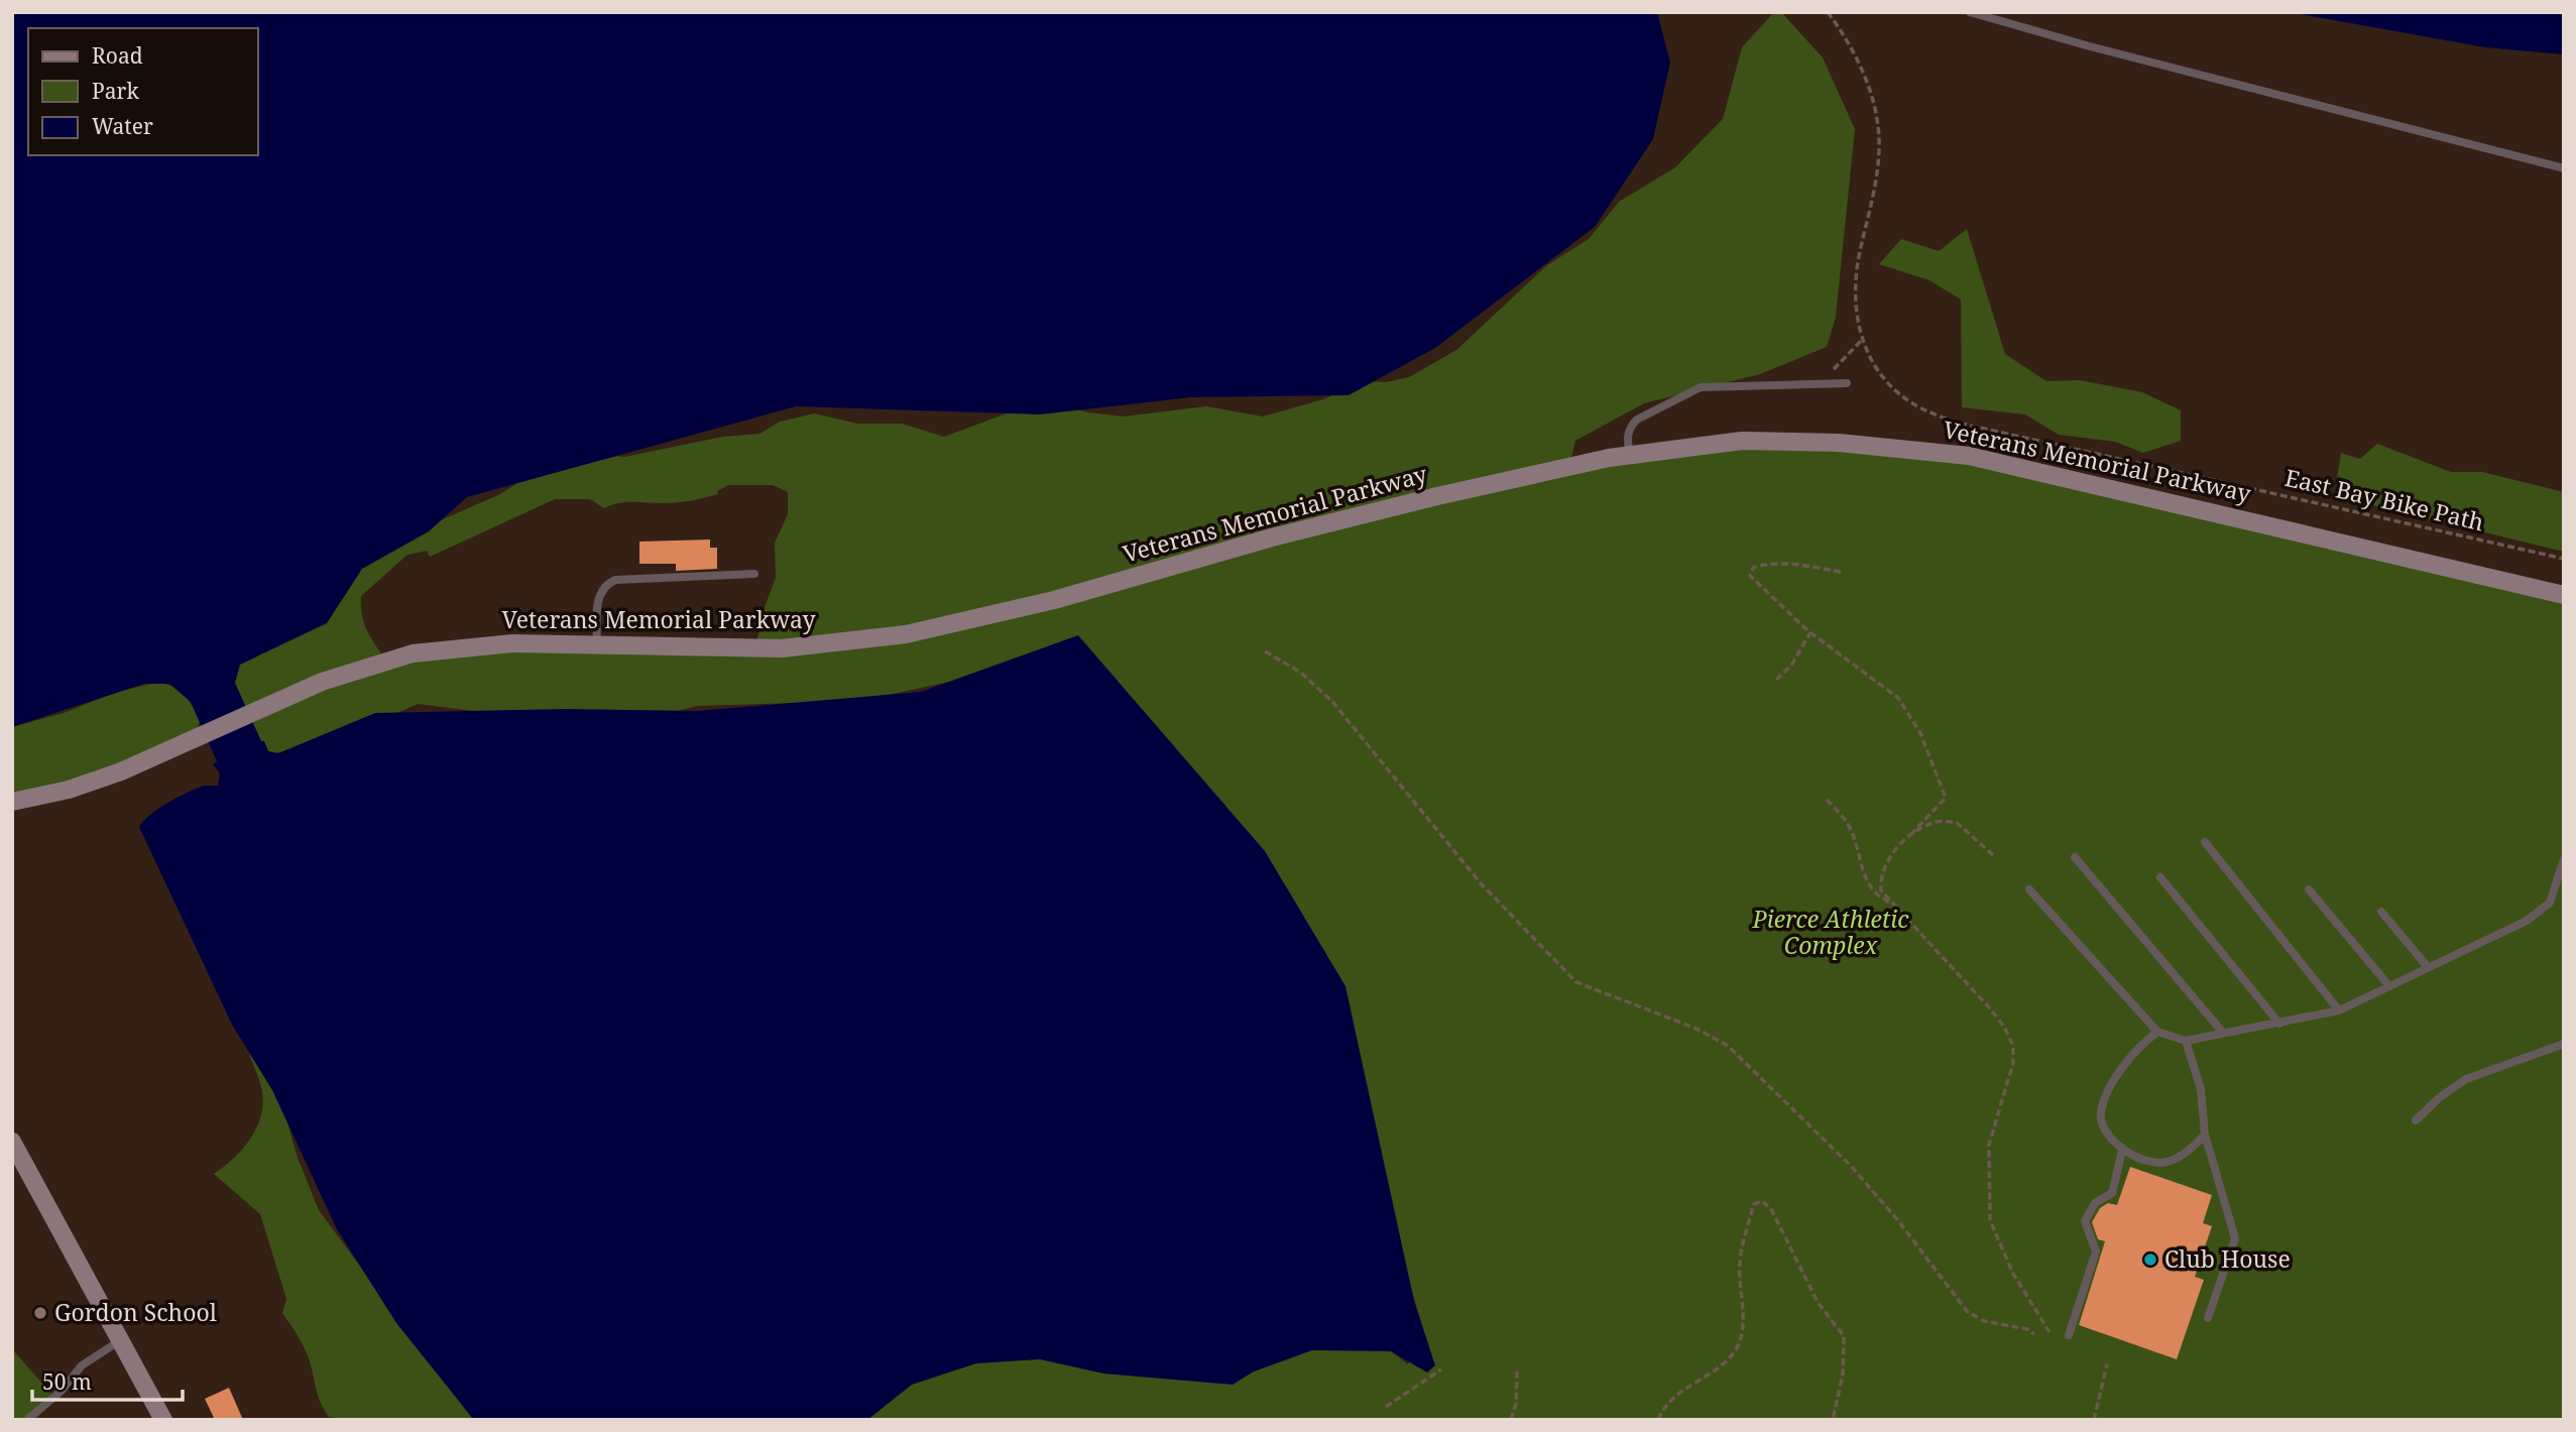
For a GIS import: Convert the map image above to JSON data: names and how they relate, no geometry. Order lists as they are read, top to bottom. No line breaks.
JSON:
{"streets":{"main road":["Veterans Memorial Parkway"],"path":["East Bay Bike Path"]},"parks":["Pierce Athletic Complex"],"places":["Club House","Gordon School"],"legend":["Road","Park","Water"],"scale_bar":"50 m"}
